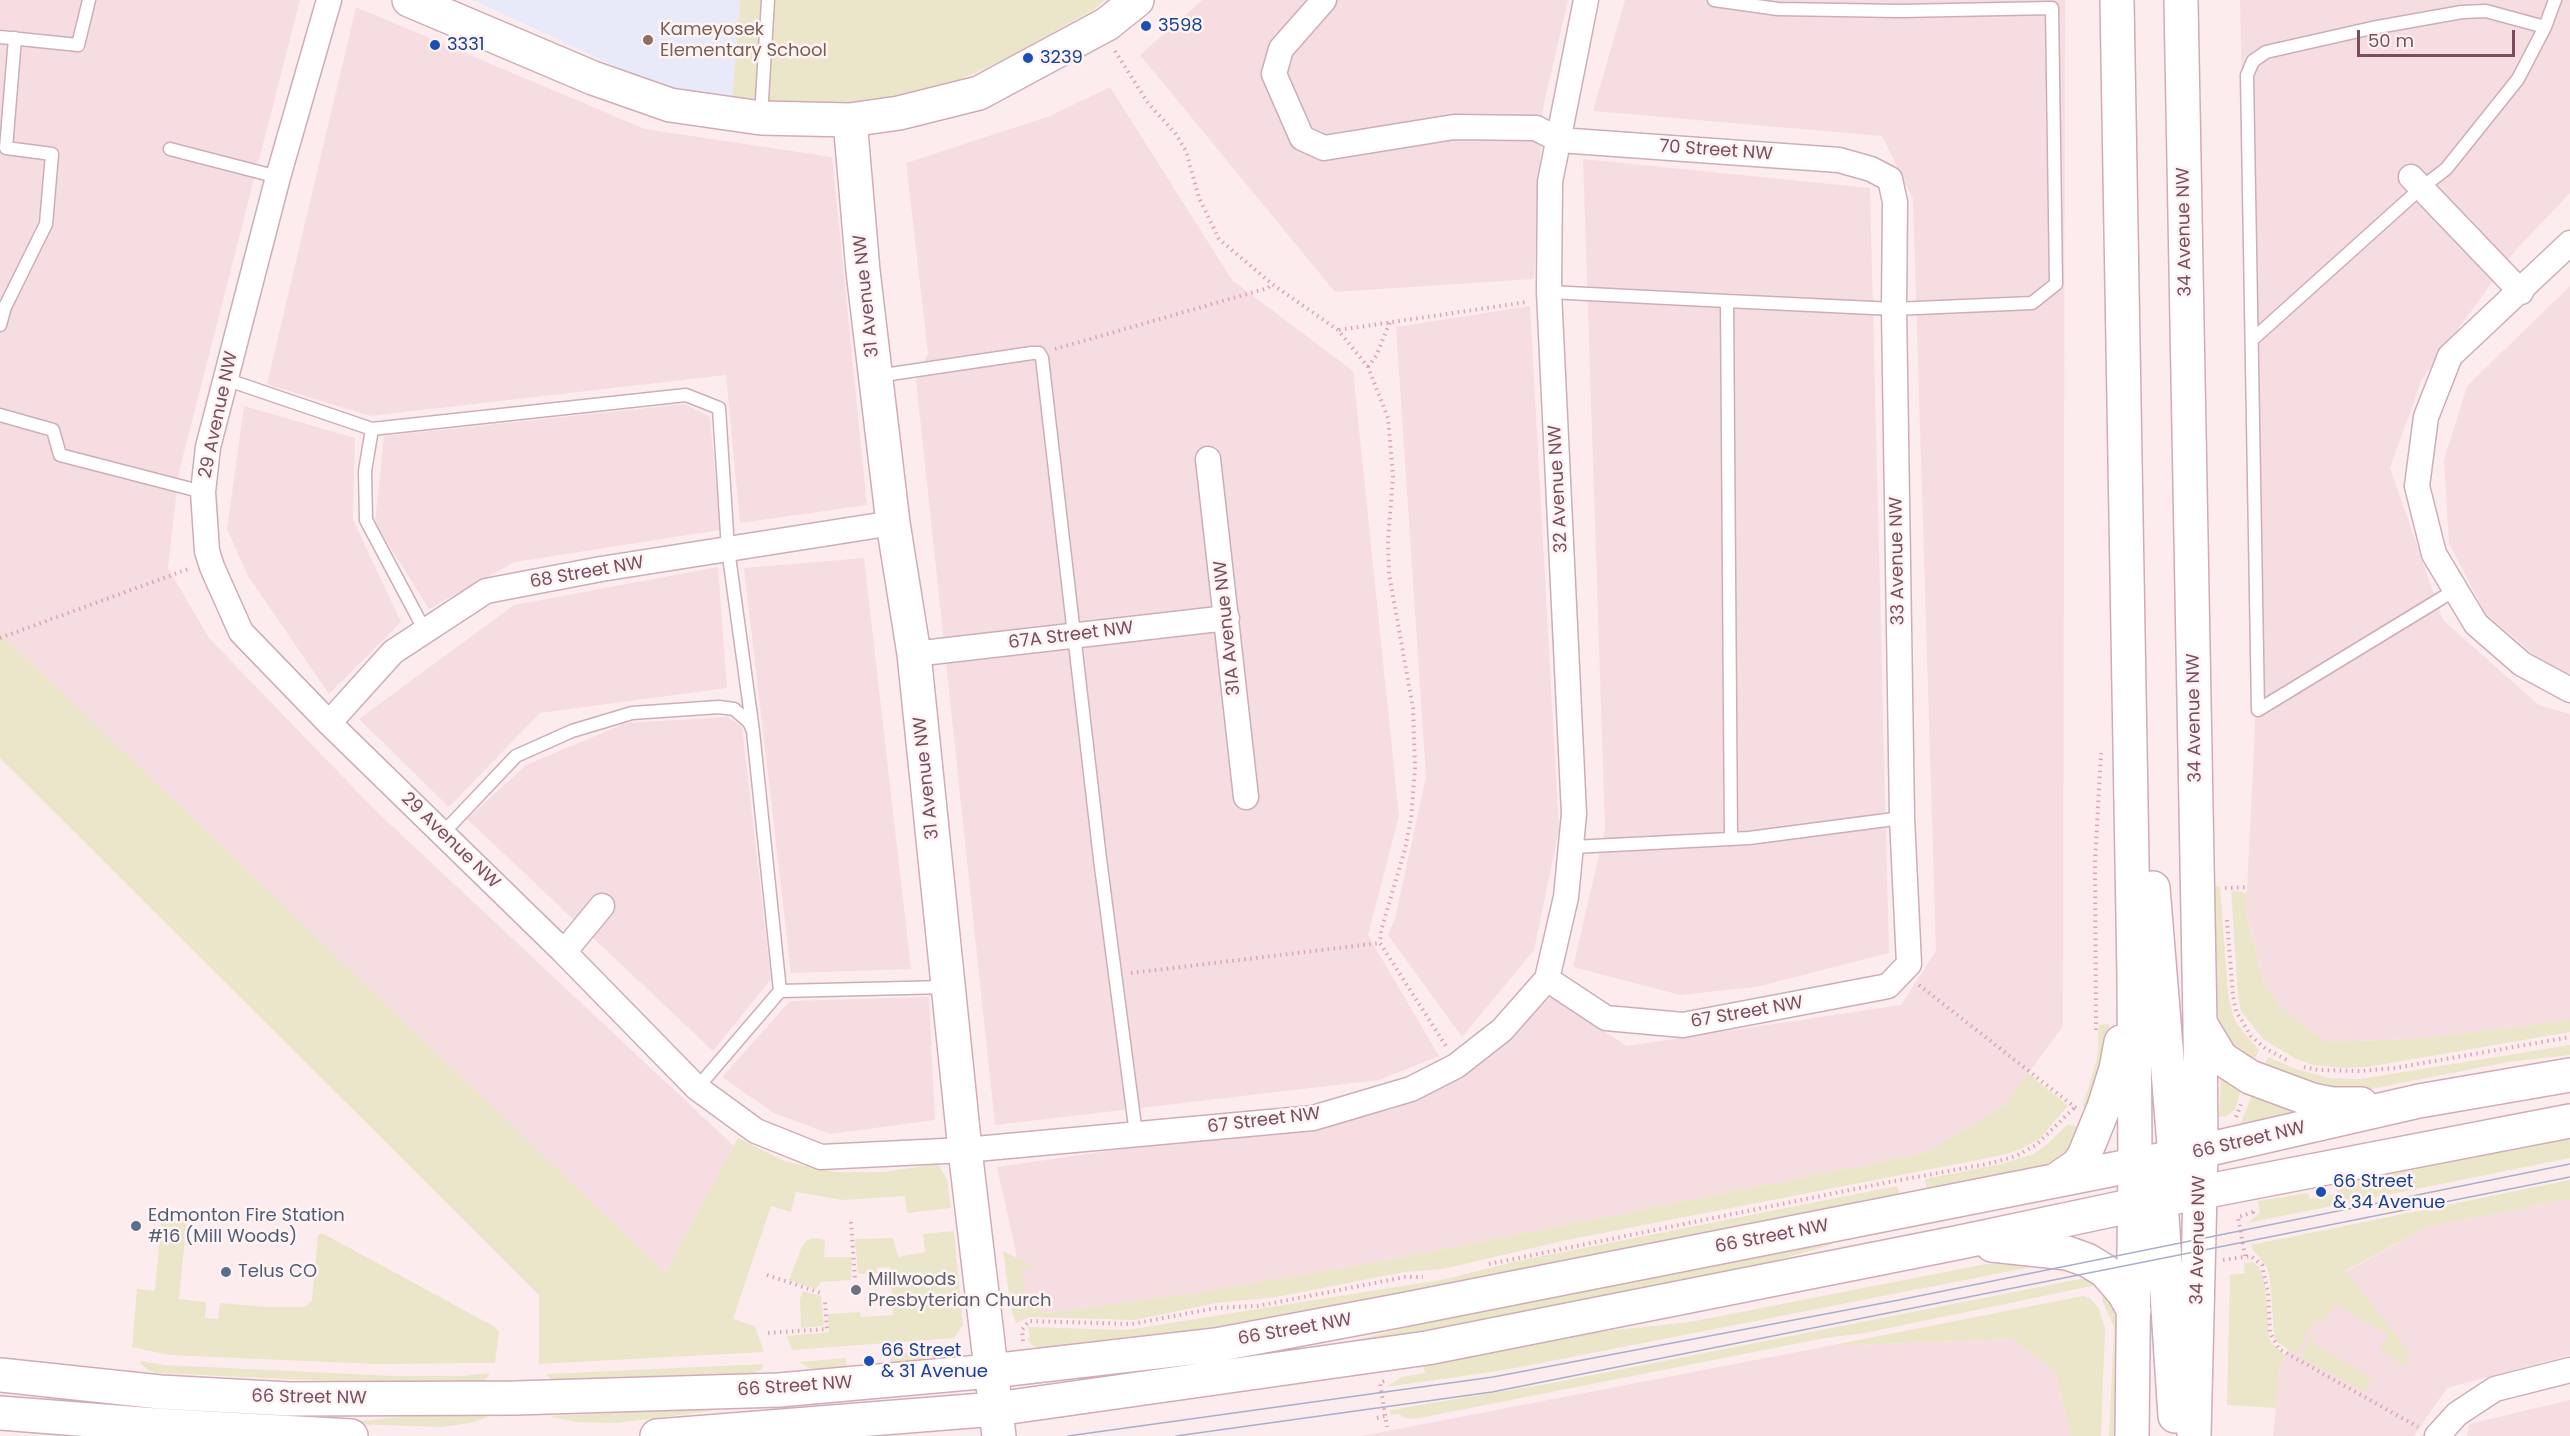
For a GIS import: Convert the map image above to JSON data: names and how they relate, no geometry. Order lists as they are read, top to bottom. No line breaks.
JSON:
{"streets":{"main road":["34 Avenue NW","31 Avenue NW","66 Street NW"],"street":["70 Street NW","29 Avenue NW","32 Avenue NW","33 Avenue NW","68 Street NW","31A Avenue NW","67A Street NW","67 Street NW"]},"crossings":[["70 Street NW","32 Avenue NW"],["70 Street NW","33 Avenue NW"],["34 Avenue NW","66 Street NW"],["31 Avenue NW","68 Street NW"],["31 Avenue NW","67A Street NW"],["31 Avenue NW","67 Street NW"],["31 Avenue NW","66 Street NW"],["29 Avenue NW","68 Street NW"],["29 Avenue NW","67 Street NW"],["32 Avenue NW","67 Street NW"],["33 Avenue NW","67 Street NW"],["31A Avenue NW","67A Street NW"]],"places":["3598","Kameyosek Elementary School","3331","3239","66 Street & 34 Avenue","Edmonton Fire Station #16 (Mill Woods)","Telus CO","Millwoods Presbyterian Church","66 Street & 31 Avenue"],"scale_bar":"50 m"}
